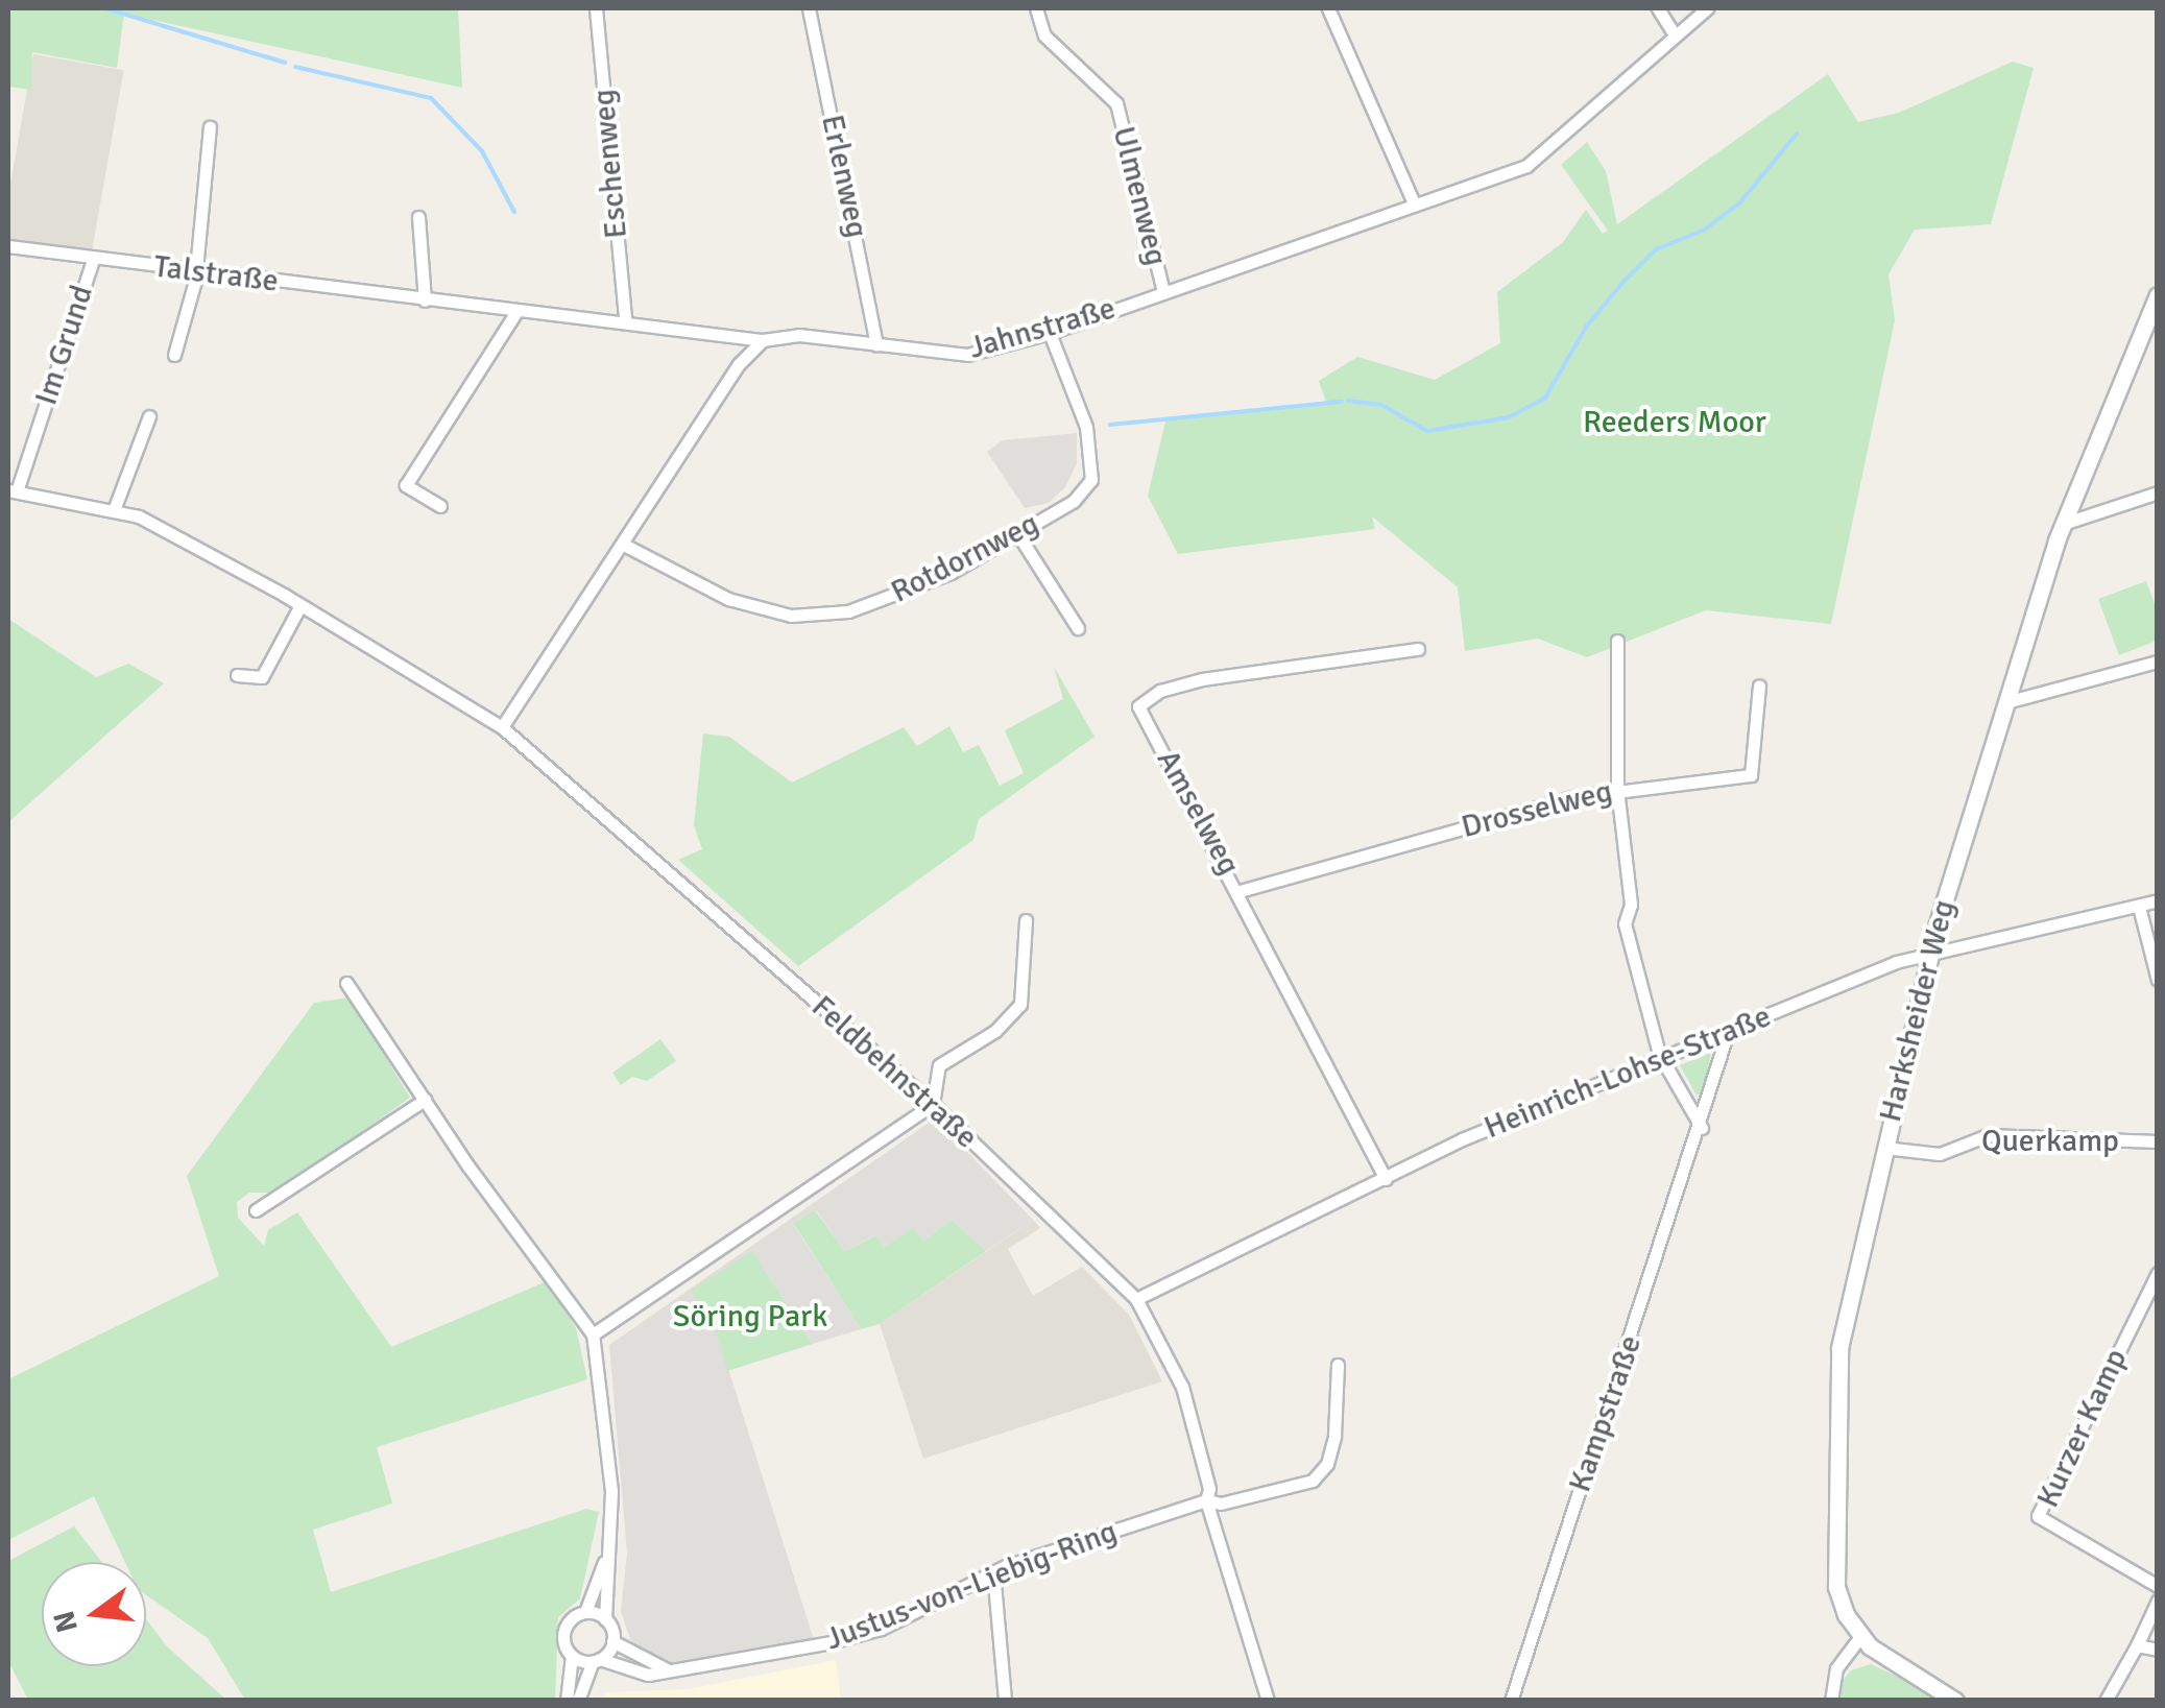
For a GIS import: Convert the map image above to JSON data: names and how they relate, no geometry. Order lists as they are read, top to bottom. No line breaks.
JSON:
{"streets":{"main road":["Harksheider Weg"],"street":["Eschenweg","Erlenweg","Ulmenweg","Talstraße","Jahnstraße","Im Grund","Rotdornweg","Drosselweg","Amselweg","Feldbehnstraße","Heinrich-Lohse-Straße","Querkamp","Kampstraße","Kurzer Kamp","Justus-von-Liebig-Ring"]},"crossings":[["Eschenweg","Talstraße"],["Erlenweg","Jahnstraße"],["Ulmenweg","Jahnstraße"],["Talstraße","Jahnstraße"],["Talstraße","Im Grund"],["Jahnstraße","Rotdornweg"],["Im Grund","Feldbehnstraße"],["Drosselweg","Amselweg"],["Amselweg","Heinrich-Lohse-Straße"],["Harksheider Weg","Heinrich-Lohse-Straße"],["Harksheider Weg","Querkamp"],["Feldbehnstraße","Heinrich-Lohse-Straße"],["Feldbehnstraße","Justus-von-Liebig-Ring"],["Heinrich-Lohse-Straße","Kampstraße"]],"parks":["Reeders Moor","Söring Park"],"north":"left"}
